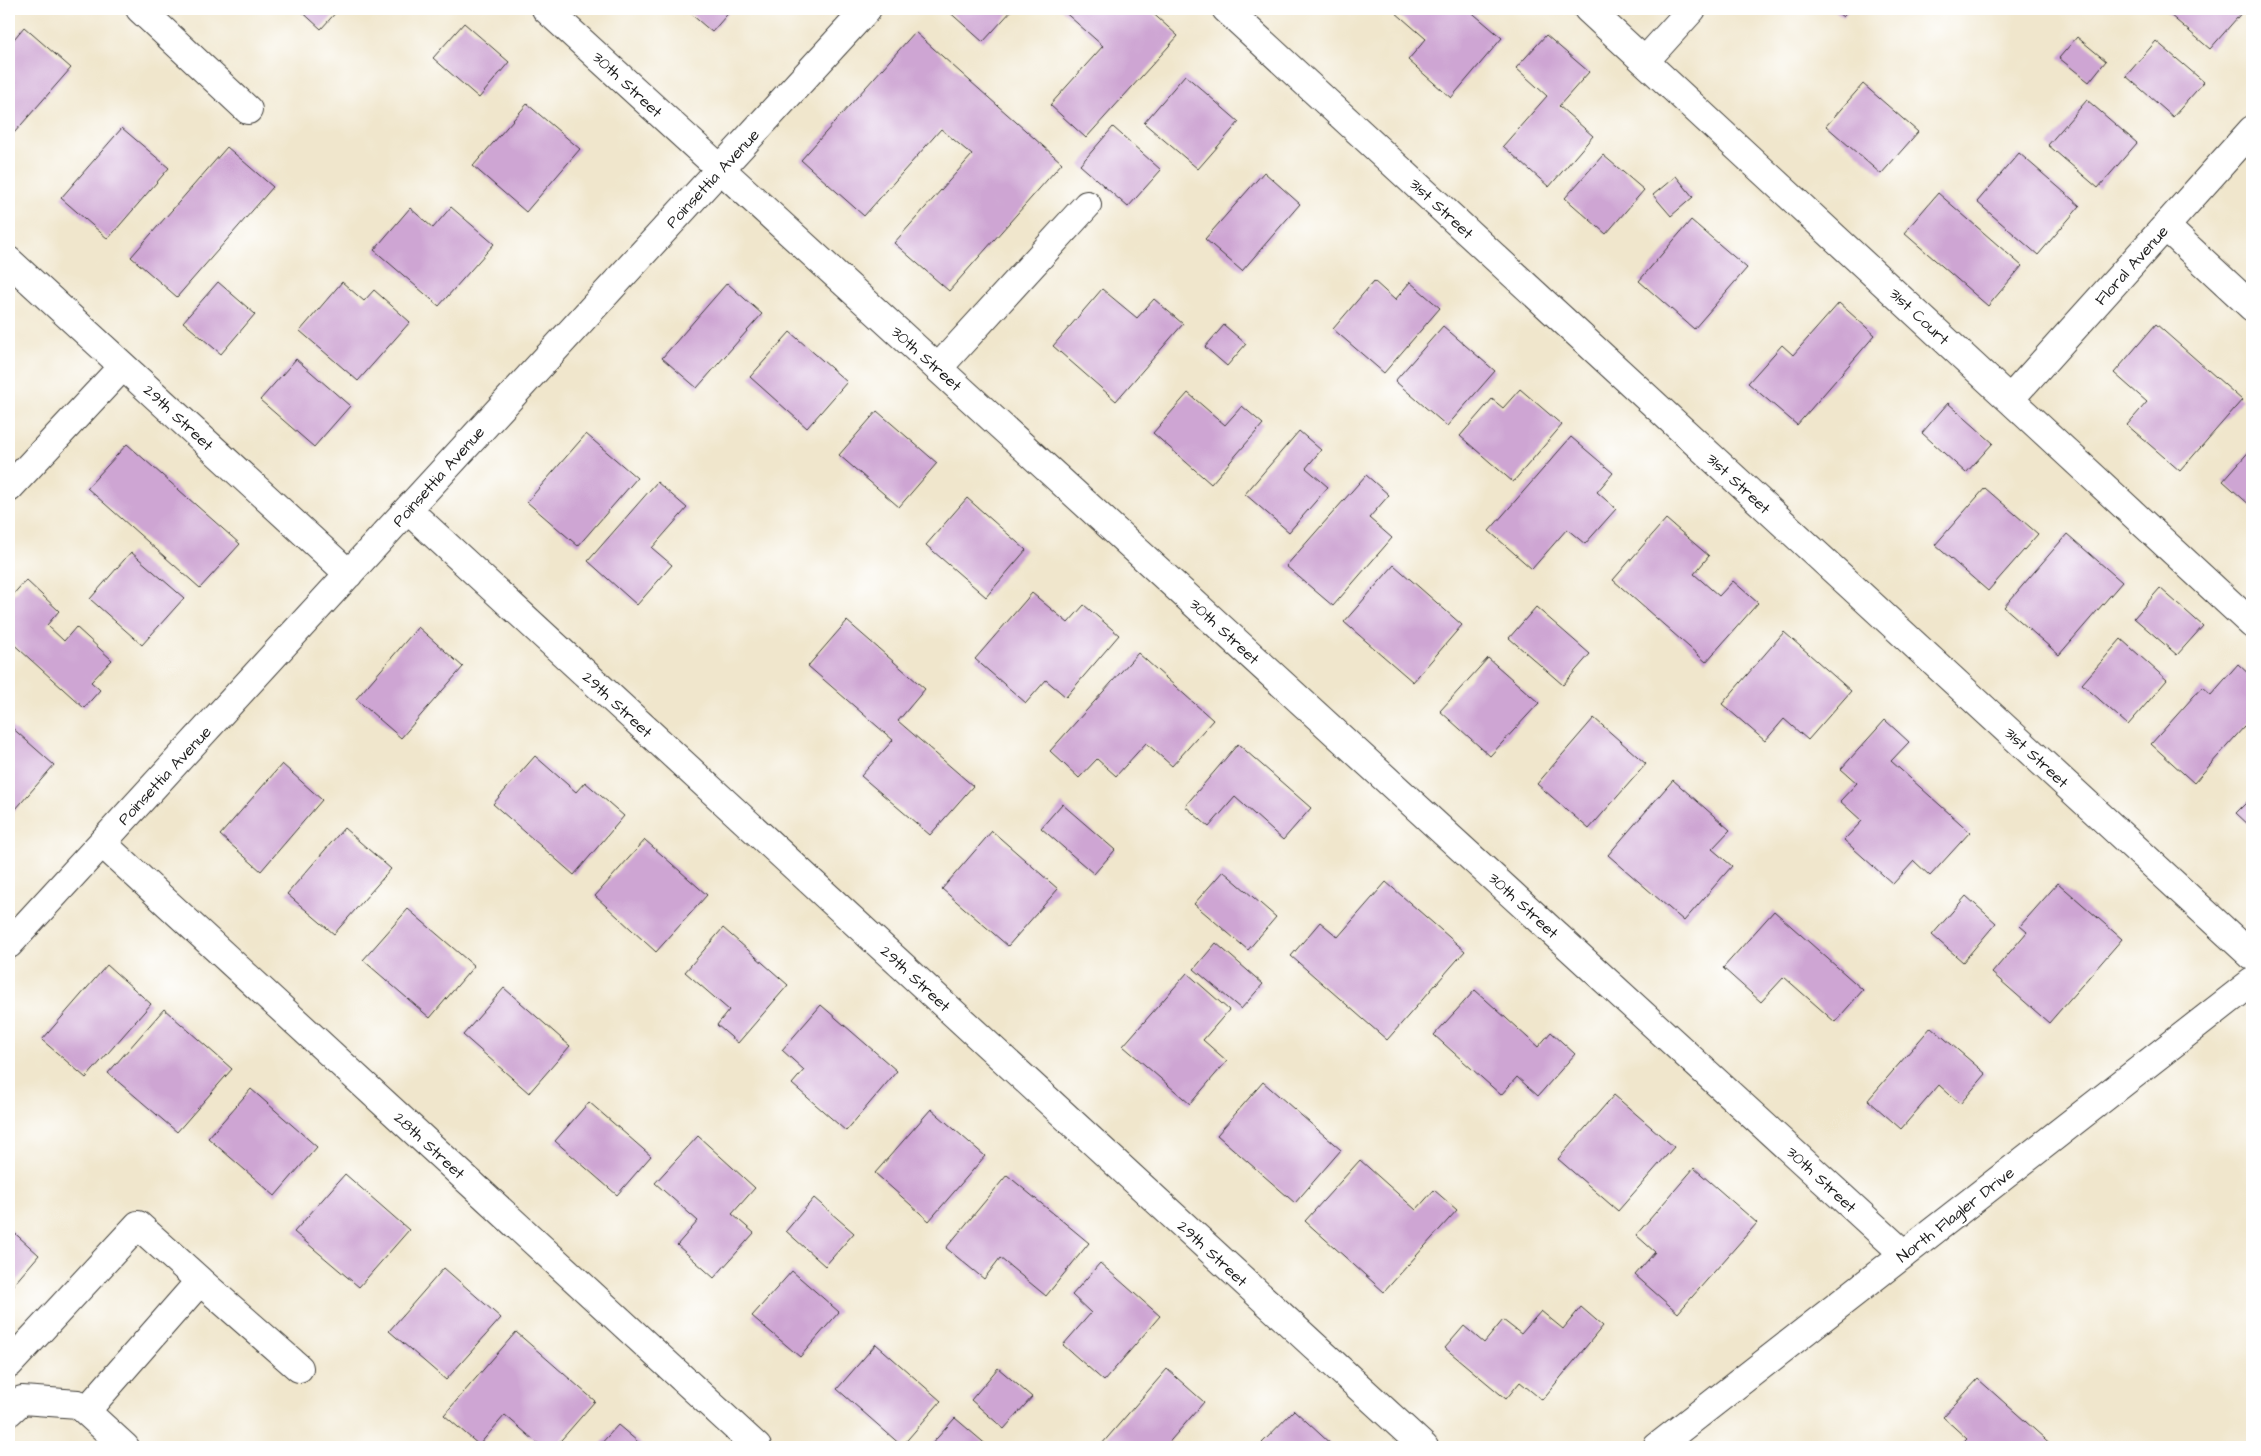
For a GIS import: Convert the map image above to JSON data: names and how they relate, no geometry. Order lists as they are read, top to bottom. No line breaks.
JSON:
{"streets":{"street":["30th Street","Poinsettia Avenue","31st Street","Floral Avenue","31st Court","29th Street","28th Street","North Flagler Drive"]},"crossings":[["30th Street","Poinsettia Avenue"],["30th Street","North Flagler Drive"],["Poinsettia Avenue","29th Street"],["Poinsettia Avenue","28th Street"],["Floral Avenue","31st Court"]]}
